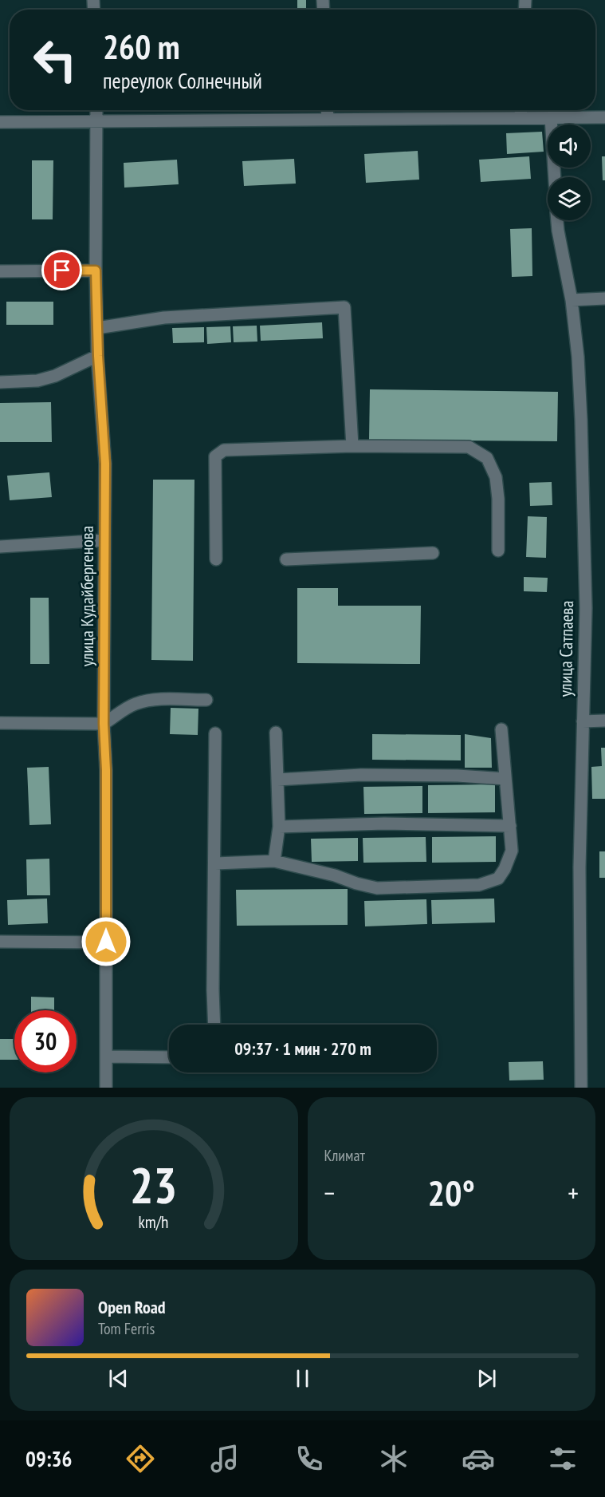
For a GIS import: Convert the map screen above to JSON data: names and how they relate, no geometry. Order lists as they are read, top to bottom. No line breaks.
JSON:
{"streets":{"street":["улица Кудайбергенова","улица Сатпаева"]},"page":{"turn":["260 m","переулок Солнечный"],"limit":"30","trip":"09:37 · 1 мин · 270 m","tile":"Климат","heat":["−","20°","+"],"song":["Open Road","Tom Ferris"],"tabs":"09:36","gauge":["23","km/h"]}}
